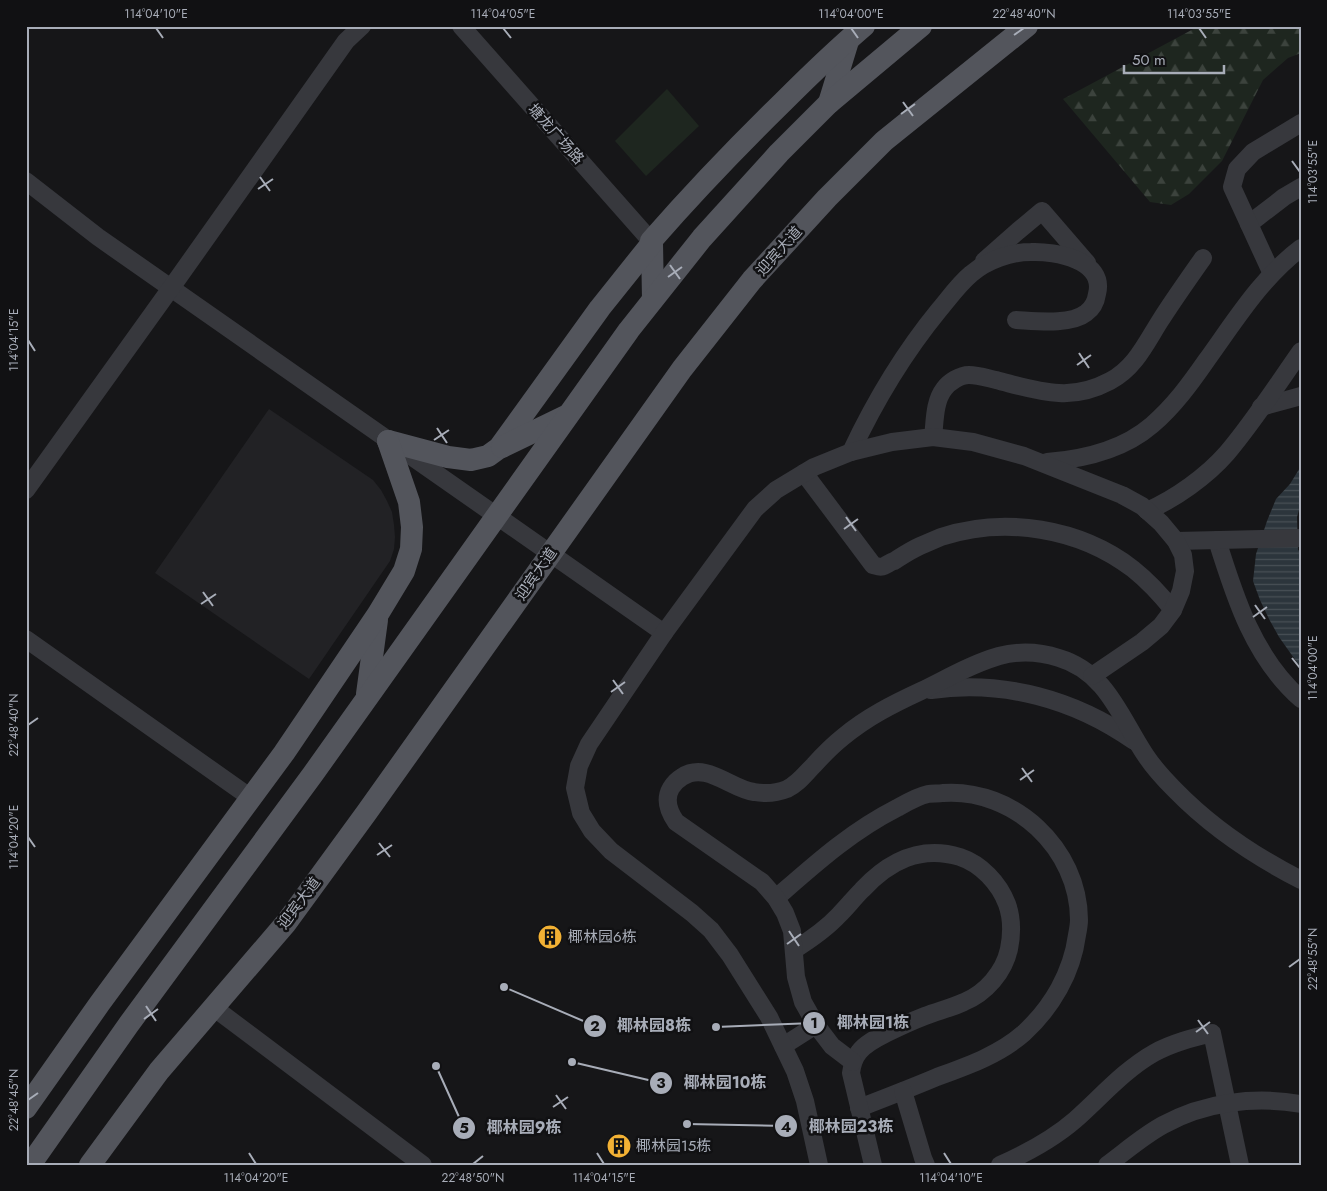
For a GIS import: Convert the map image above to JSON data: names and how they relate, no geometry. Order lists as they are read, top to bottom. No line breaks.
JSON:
{"streets":{"main road":["迎宾大道"],"street":["塘龙广场路"]},"places":{"building":["椰林园6栋","椰林园15栋"],"other":["椰林园8栋","椰林园1栋","椰林园10栋","椰林园9栋","椰林园23栋"]},"scale_bar":"50 m","coordinates":["114°04'10\"E","114°04'05\"E","114°04'00\"E","22°48'40\"N","114°03'55\"E","114°04'15\"E","114°04'20\"E","22°48'55\"N","22°48'45\"N","22°48'50\"N"]}
